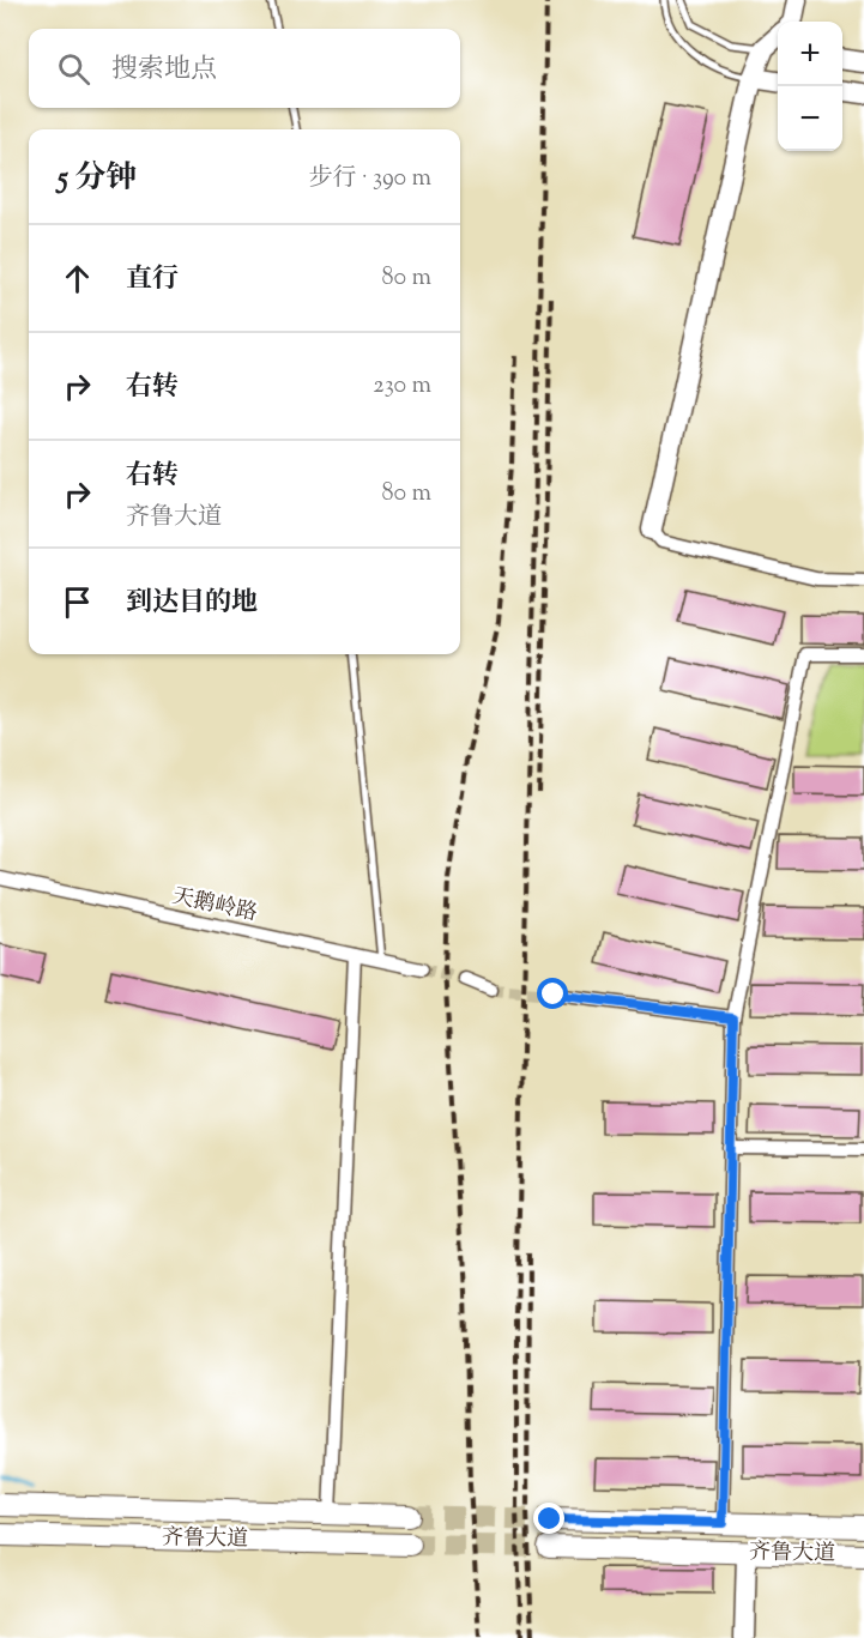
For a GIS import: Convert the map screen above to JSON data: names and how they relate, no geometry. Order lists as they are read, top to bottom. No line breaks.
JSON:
{"streets":{"main road":["齐鲁大道"],"street":["天鹅岭路"]},"page":{"map_buttons":["+","−"],"search":"搜索地点","heading":["5 分钟","步行 · 390 m"],"list":[["直行","80 m"],["右转","230 m"],["右转","齐鲁大道","80 m"],"到达目的地"]}}
